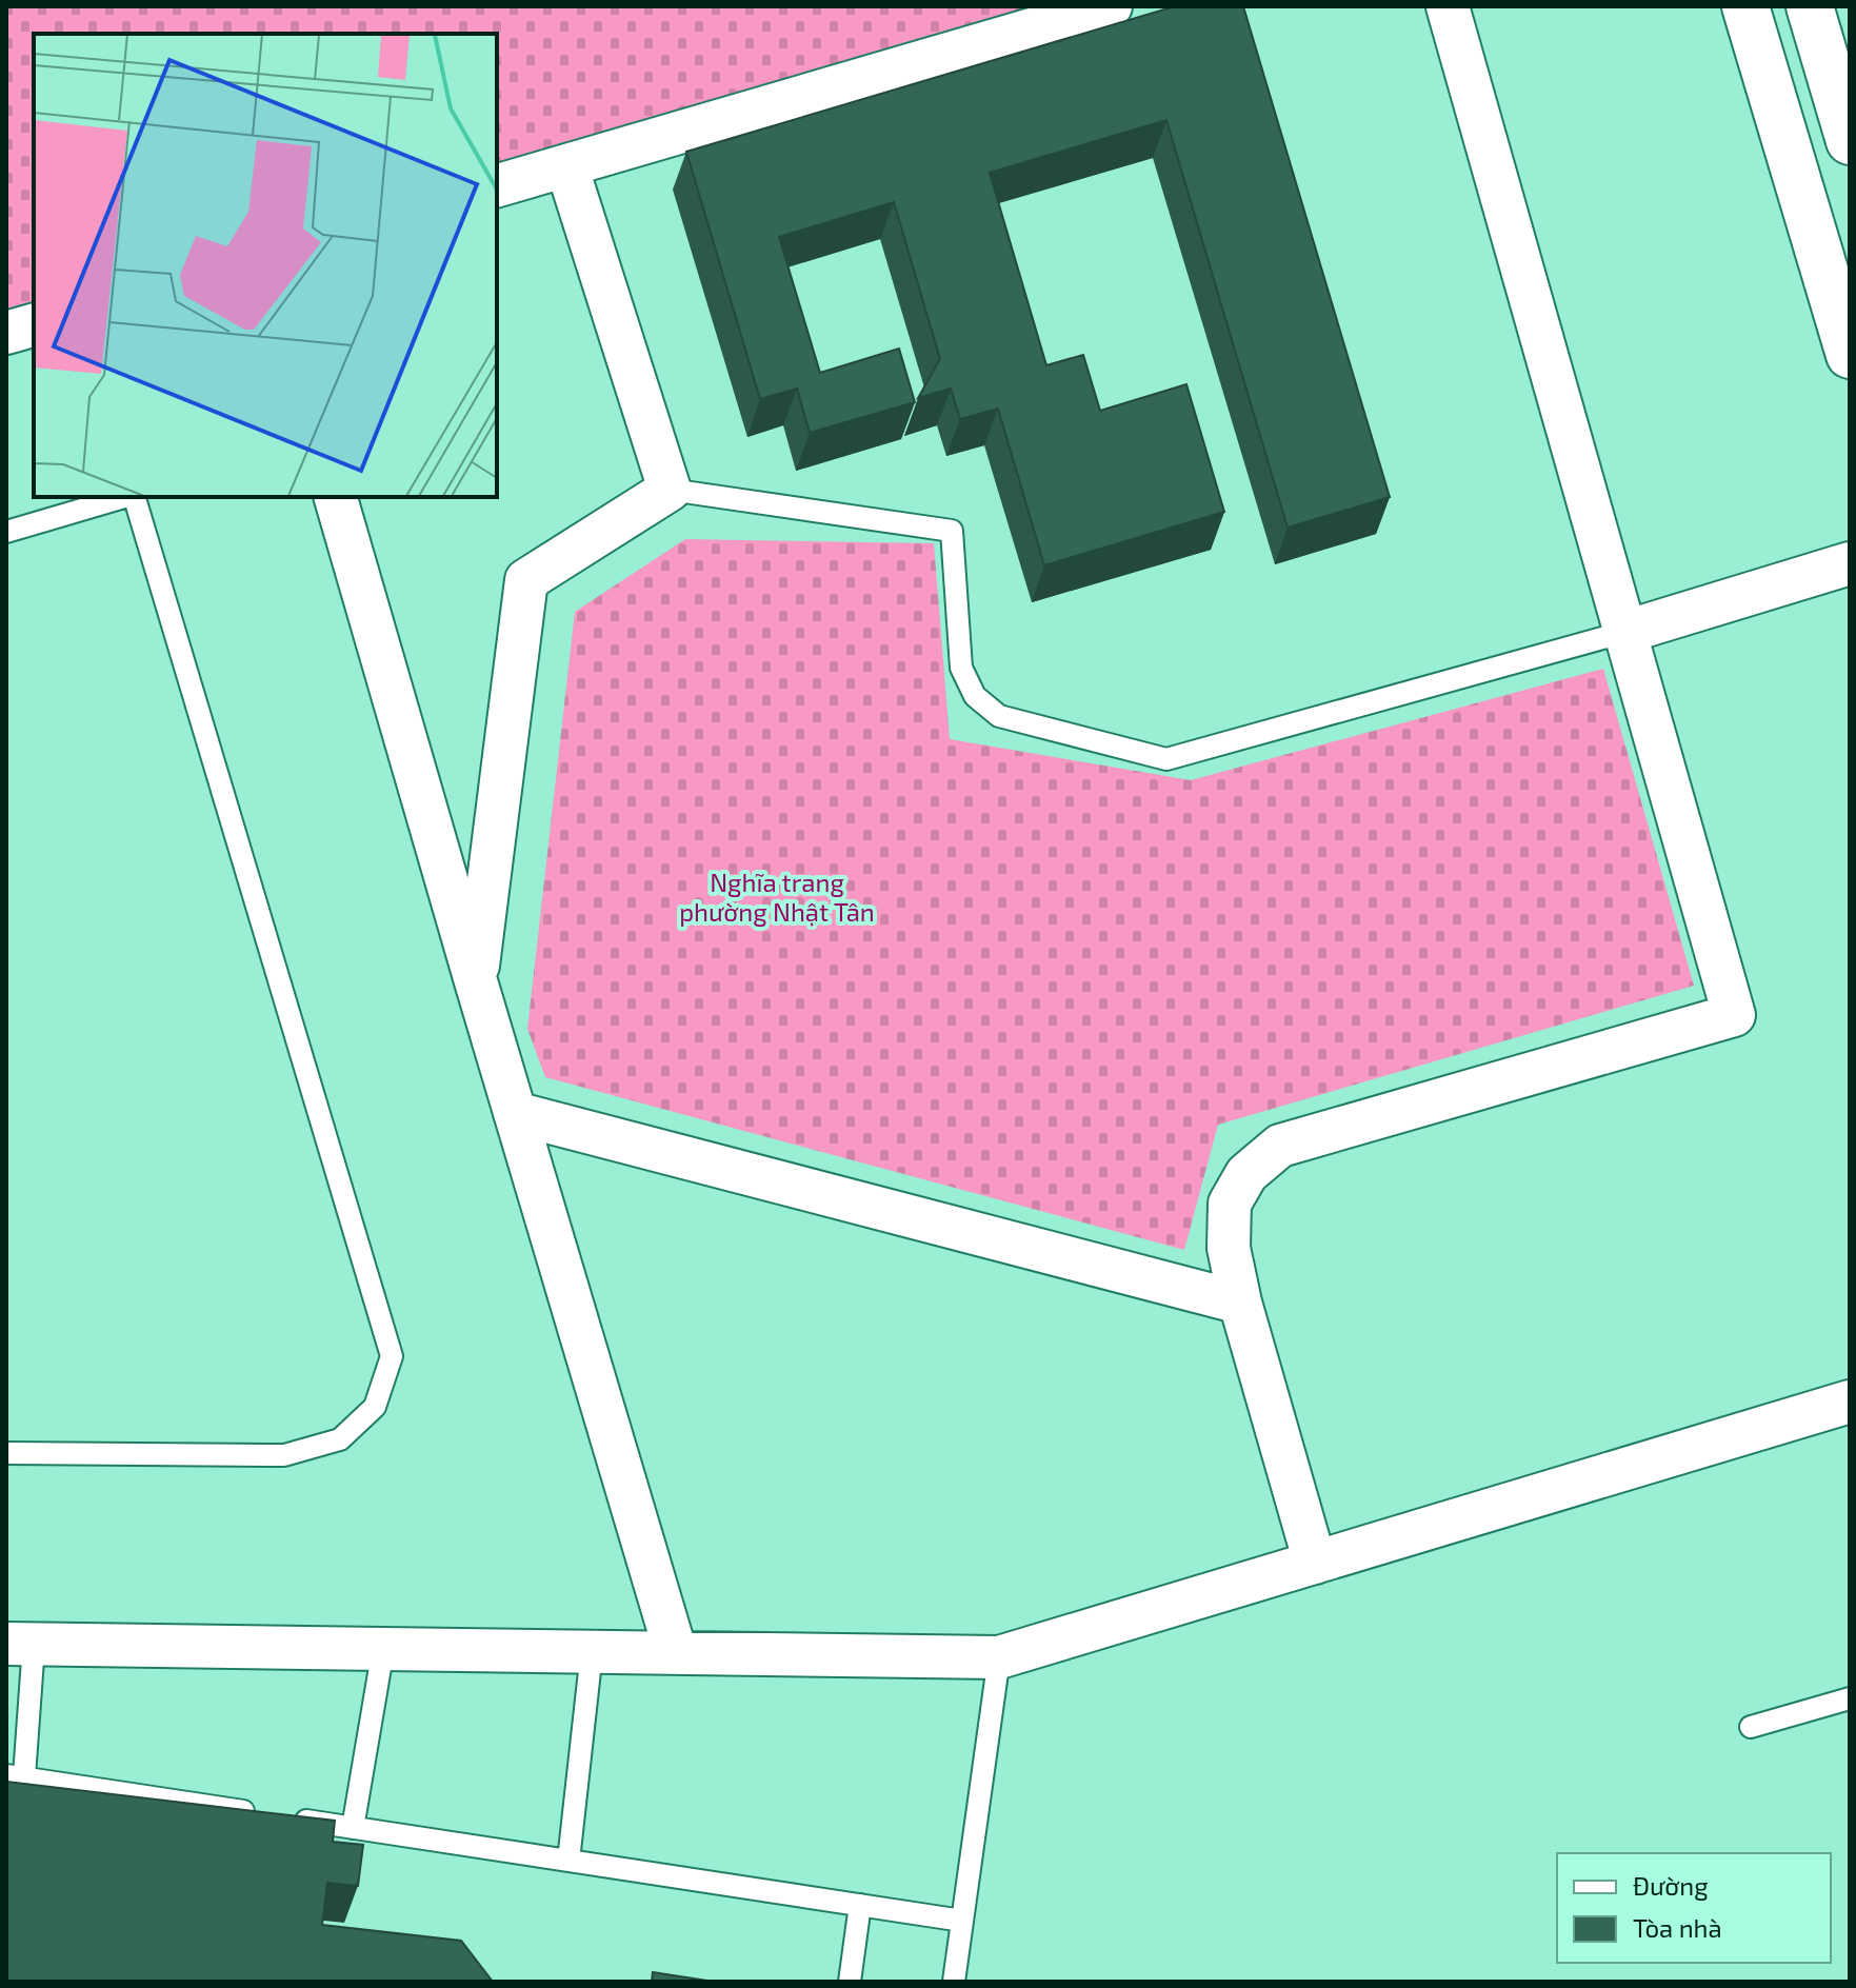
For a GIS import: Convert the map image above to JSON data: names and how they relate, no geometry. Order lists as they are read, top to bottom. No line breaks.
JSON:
{"parks":["Nghĩa trang phường Nhật Tân"],"legend":["Đường","Tòa nhà"]}
